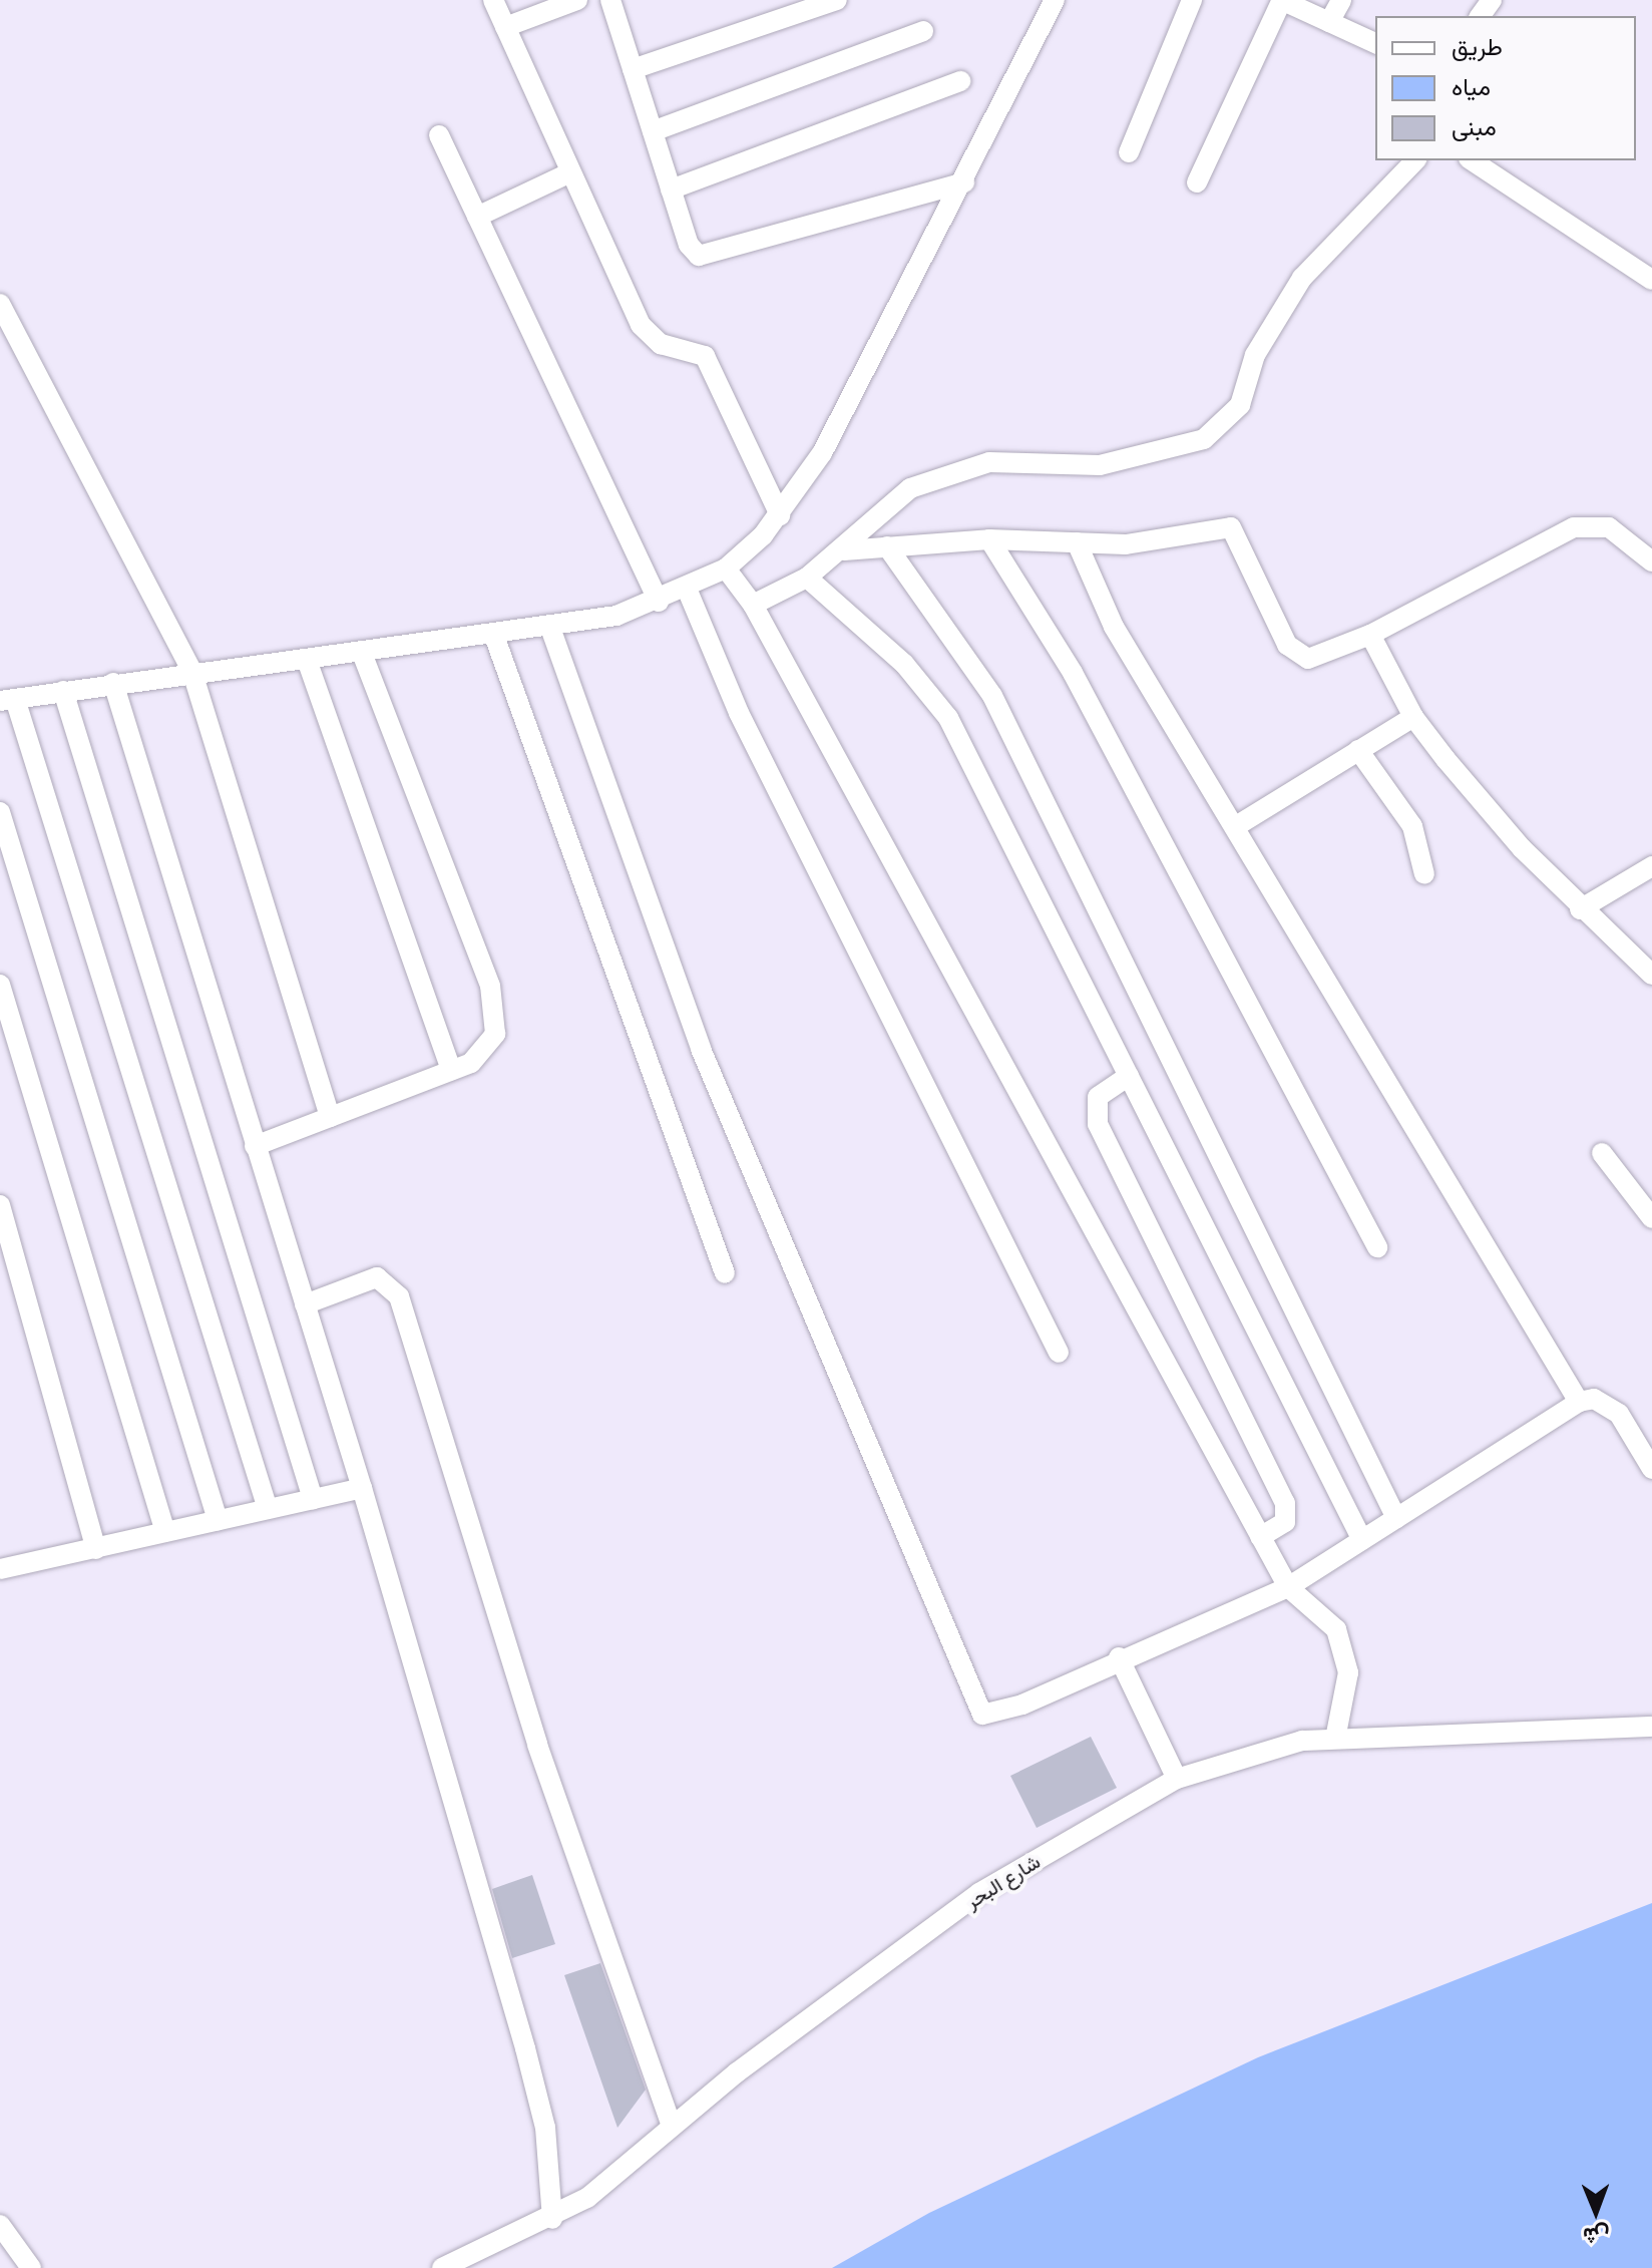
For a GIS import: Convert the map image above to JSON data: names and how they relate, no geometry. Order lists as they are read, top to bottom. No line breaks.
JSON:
{"streets":{"street":["شارع البحر"]},"legend":["طريق","مياه","مبنى"],"north":"bottom"}
